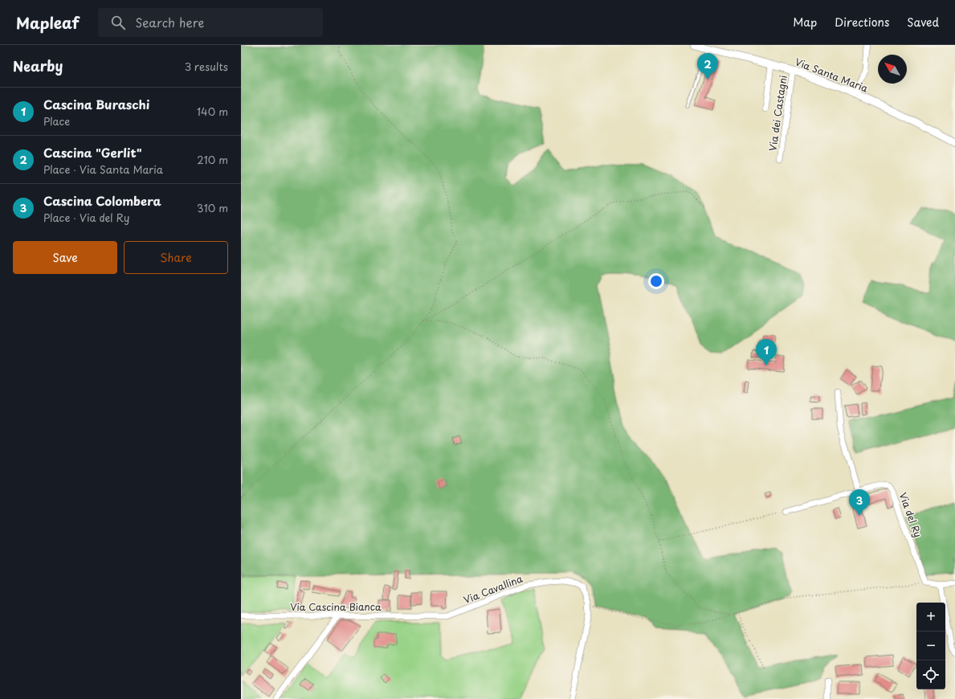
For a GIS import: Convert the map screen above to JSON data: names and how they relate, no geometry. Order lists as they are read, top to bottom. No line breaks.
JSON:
{"streets":{"street":["Via Santa Maria","Via dei Castagni","Via del Ry","Via Cavallina","Via Cascina Bianca"]},"crossings":[["Via Santa Maria","Via dei Castagni"],["Via Cavallina","Via Cascina Bianca"]],"north":"top left","page":{"header":"Mapleaf","search":"Search here","nav":["Map","Directions","Saved"],"heading":["Nearby","3 results"],"pins":["2","1","3"],"list":[{"mark":"1","name":"Cascina Buraschi","note":"Place","value":"140 m"},{"mark":"2","name":"Cascina \"Gerlit\"","note":"Place · Via Santa Maria","value":"210 m"},{"mark":"3","name":"Cascina Colombera","note":"Place · Via del Ry","value":"310 m"}],"buttons":["Save","Share"],"map_buttons":["+","−"]}}
